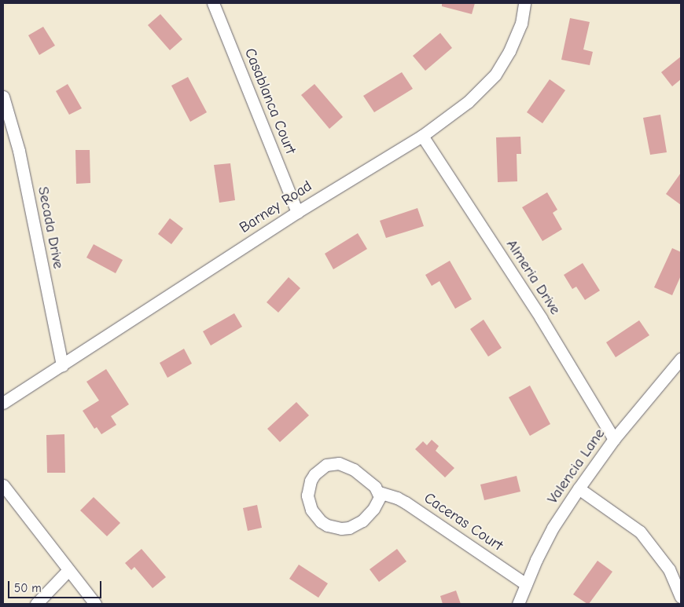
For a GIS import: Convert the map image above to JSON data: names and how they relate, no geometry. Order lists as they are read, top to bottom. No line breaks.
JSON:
{"streets":{"street":["Casablanca Court","Barney Road","Secada Drive","Almeria Drive","Valencia Lane","Caceras Court"]},"crossings":[["Casablanca Court","Barney Road"],["Barney Road","Secada Drive"],["Barney Road","Almeria Drive"],["Almeria Drive","Valencia Lane"],["Valencia Lane","Caceras Court"]],"scale_bar":"50 m"}
